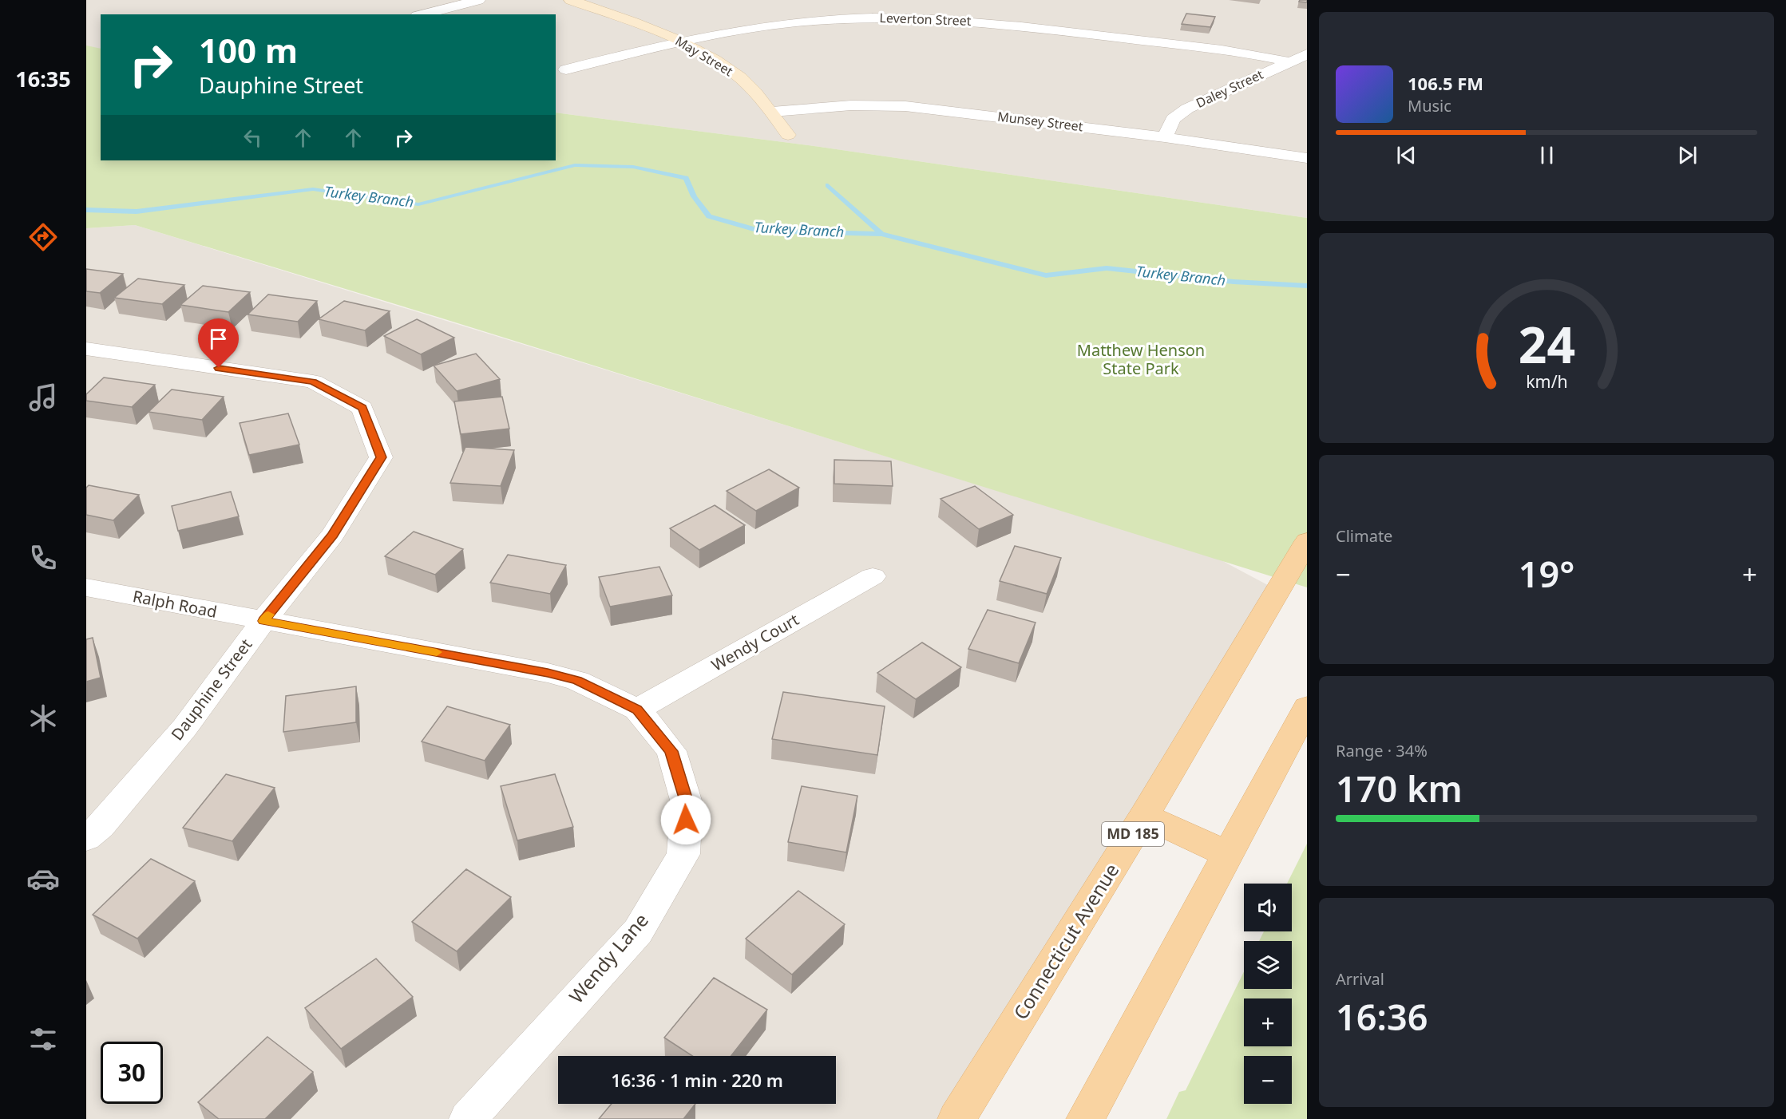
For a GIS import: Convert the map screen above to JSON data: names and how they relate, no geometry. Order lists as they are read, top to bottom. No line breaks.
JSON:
{"streets":{"main road":["MD 185","Connecticut Avenue"],"street":["Leverton Street","May Street","Daley Street","Munsey Street","Ralph Road","Wendy Court","Dauphine Street","Wendy Lane"]},"crossings":[["Leverton Street","May Street"],["Leverton Street","Daley Street"],["May Street","Munsey Street"],["Daley Street","Munsey Street"],["Ralph Road","Dauphine Street"],["Ralph Road","Wendy Lane"],["Wendy Court","Wendy Lane"],["Dauphine Street","Wendy Lane"]],"water":["Turkey Branch"],"parks":["Matthew Henson State Park"],"page":{"tabs":"16:35","turn":["100 m","Dauphine Street"],"song":["106.5 FM","Music"],"tile":["Climate",["Range · 34%","170 km"],["Arrival","16:36"]],"heat":["−","19°","+"],"map_buttons":["+","−"],"limit":"30","trip":"16:36 · 1 min · 220 m","gauge":["24","km/h"]}}
